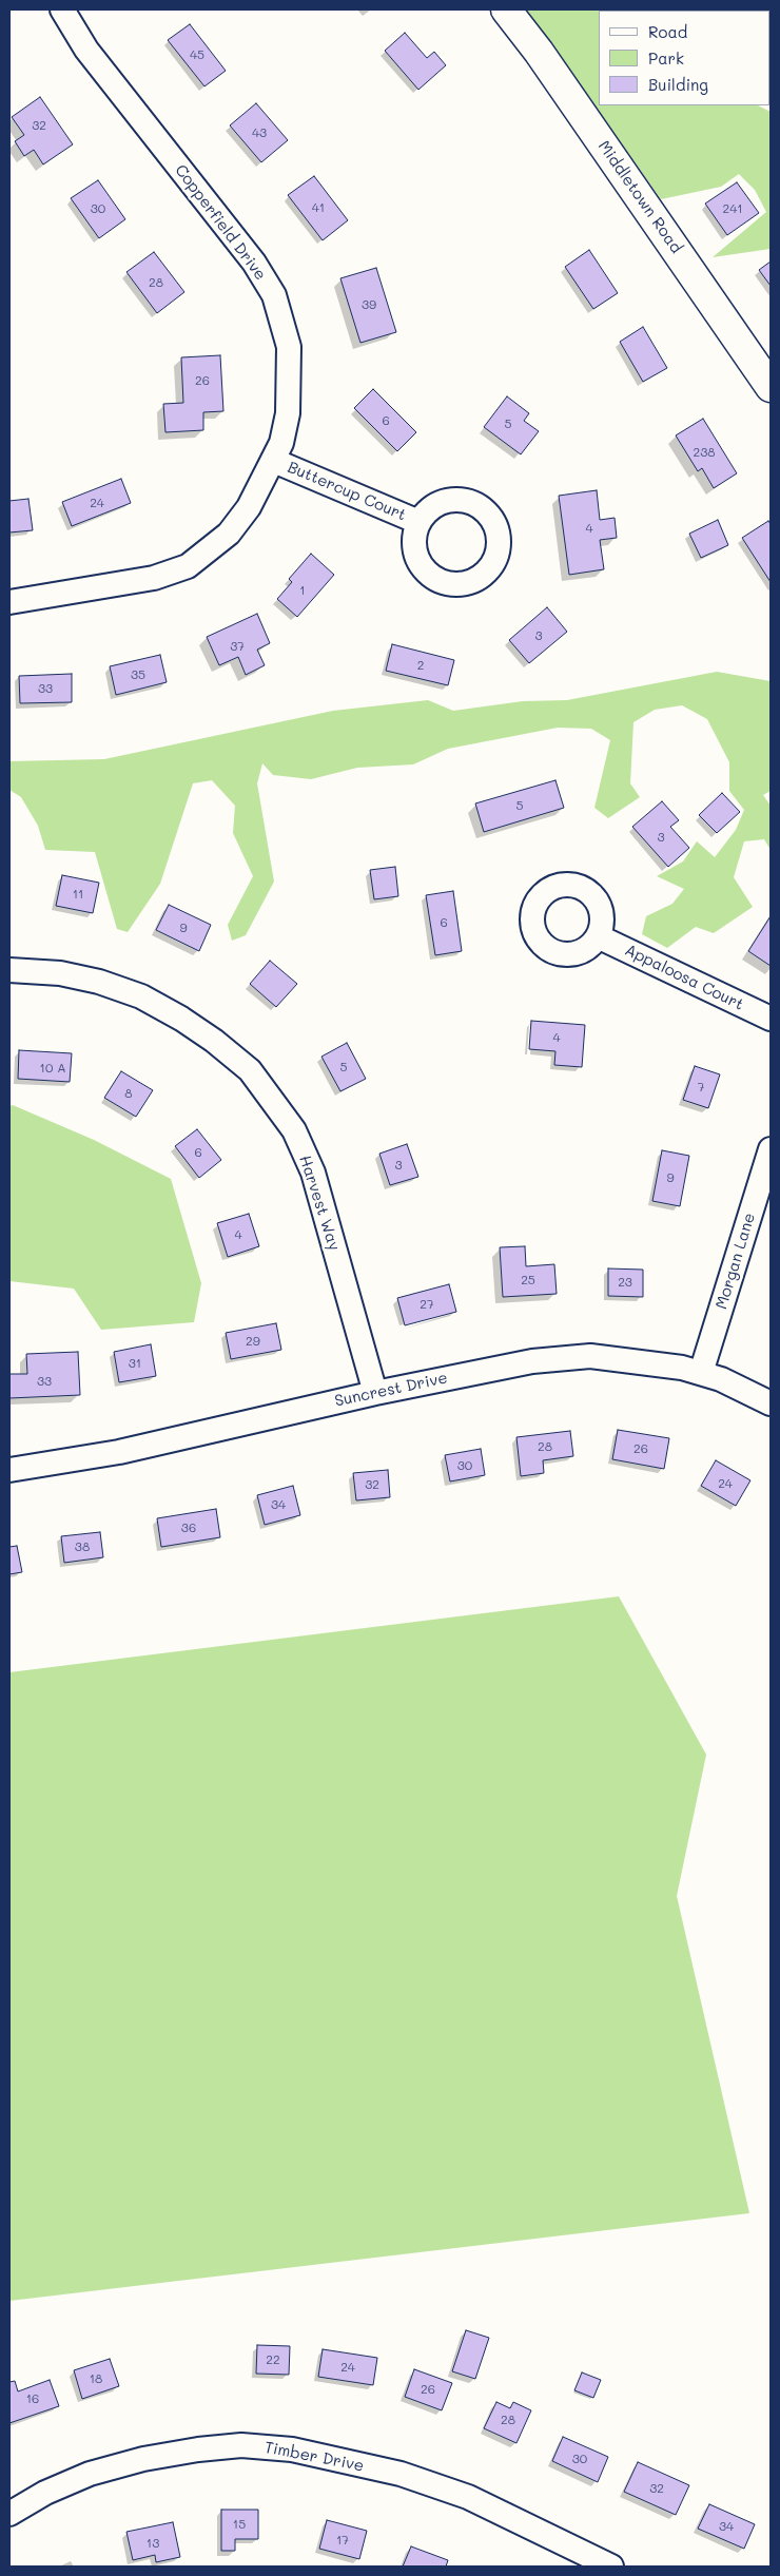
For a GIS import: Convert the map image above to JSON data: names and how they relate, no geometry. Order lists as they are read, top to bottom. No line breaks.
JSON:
{"streets":{"street":["Middletown Road","Copperfield Drive","Buttercup Court","Appaloosa Court","Harvest Way","Morgan Lane","Suncrest Drive","Timber Drive"]},"crossings":[["Copperfield Drive","Buttercup Court"],["Harvest Way","Suncrest Drive"],["Morgan Lane","Suncrest Drive"]],"house_numbers":["45","32","43","41","30","241","28","39","26","6","5","238","24","4","1","3","37","2","35","33","5","3","11","6","9","4","5","10 A","7","8","6","3","9","4","25","23","27","29","31","33","28","26","30","24","32","34","36","38","22","24","18","26","16","28","30","32","15","34","17","13"],"legend":["Road","Park","Building"]}
